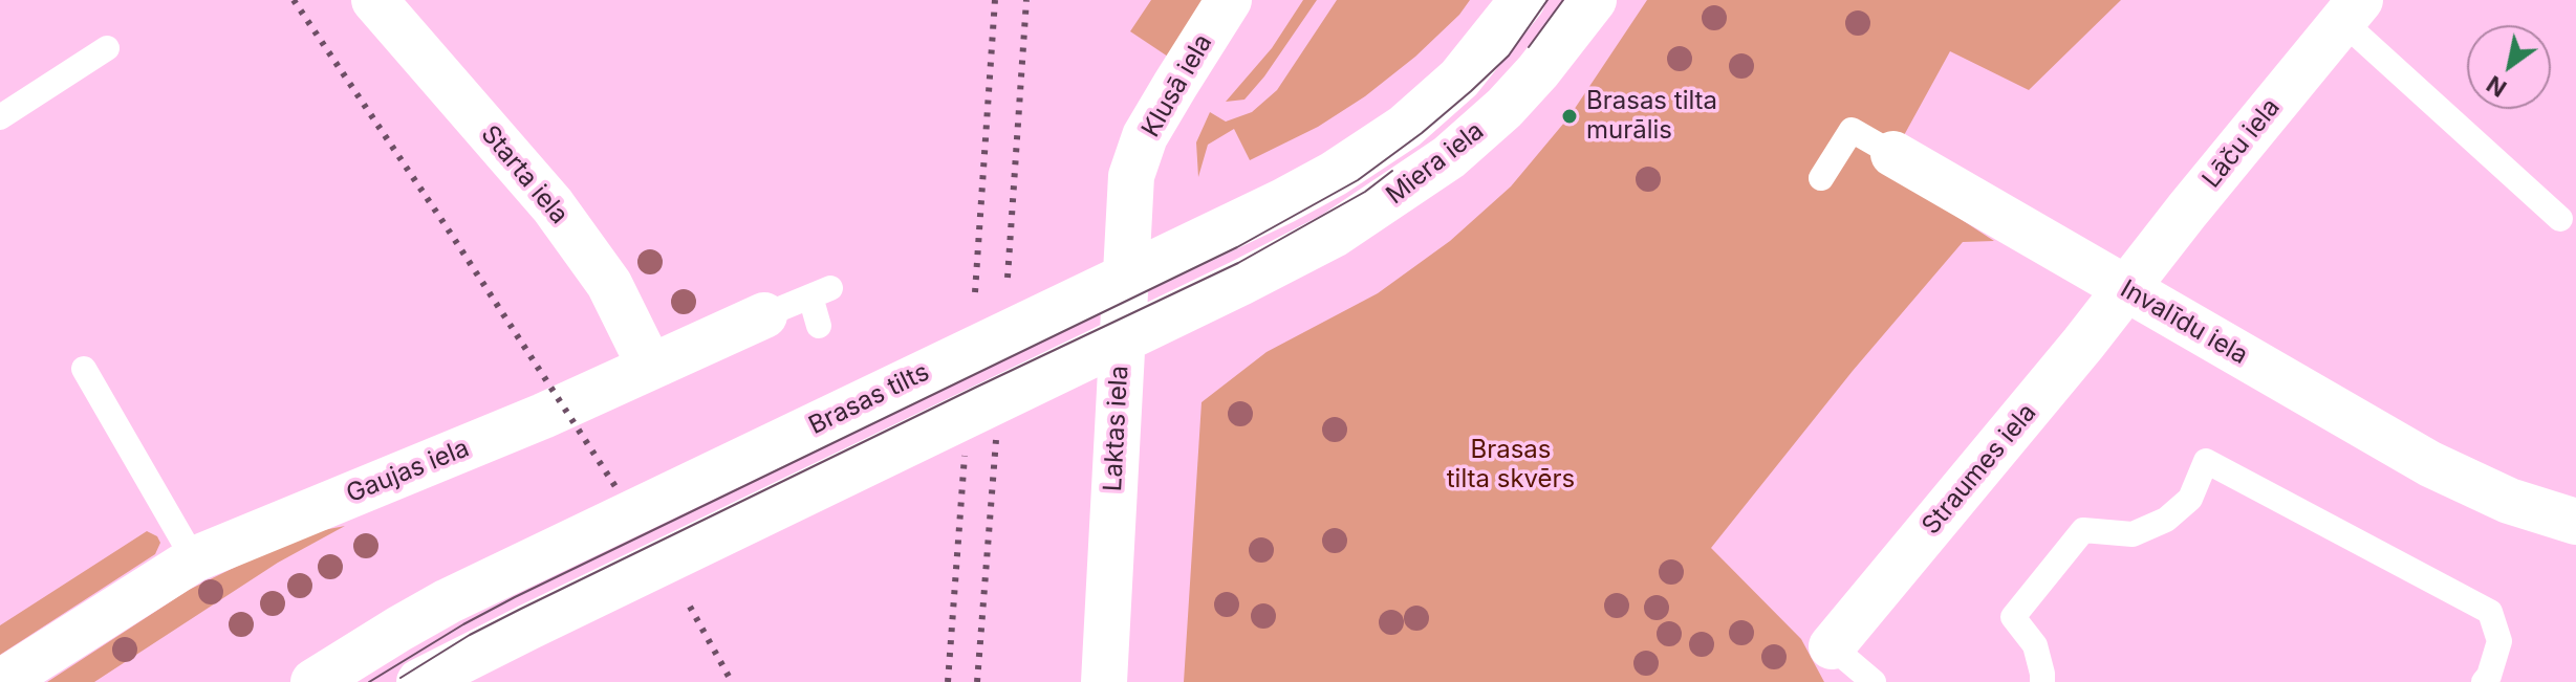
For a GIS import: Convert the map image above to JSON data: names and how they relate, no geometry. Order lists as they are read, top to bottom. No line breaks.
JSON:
{"streets":{"street":["Klusā iela","Lāču iela","Miera iela","Starta iela","Invalīdu iela","Brasas tilts","Laktas iela","Straumes iela","Gaujas iela"]},"crossings":[["Klusā iela","Laktas iela"],["Lāču iela","Invalīdu iela"],["Lāču iela","Straumes iela"],["Miera iela","Brasas tilts"],["Starta iela","Gaujas iela"],["Invalīdu iela","Straumes iela"]],"parks":["Brasas tilta skvērs"],"places":["Brasas tilta murālis"],"north":"bottom left"}
